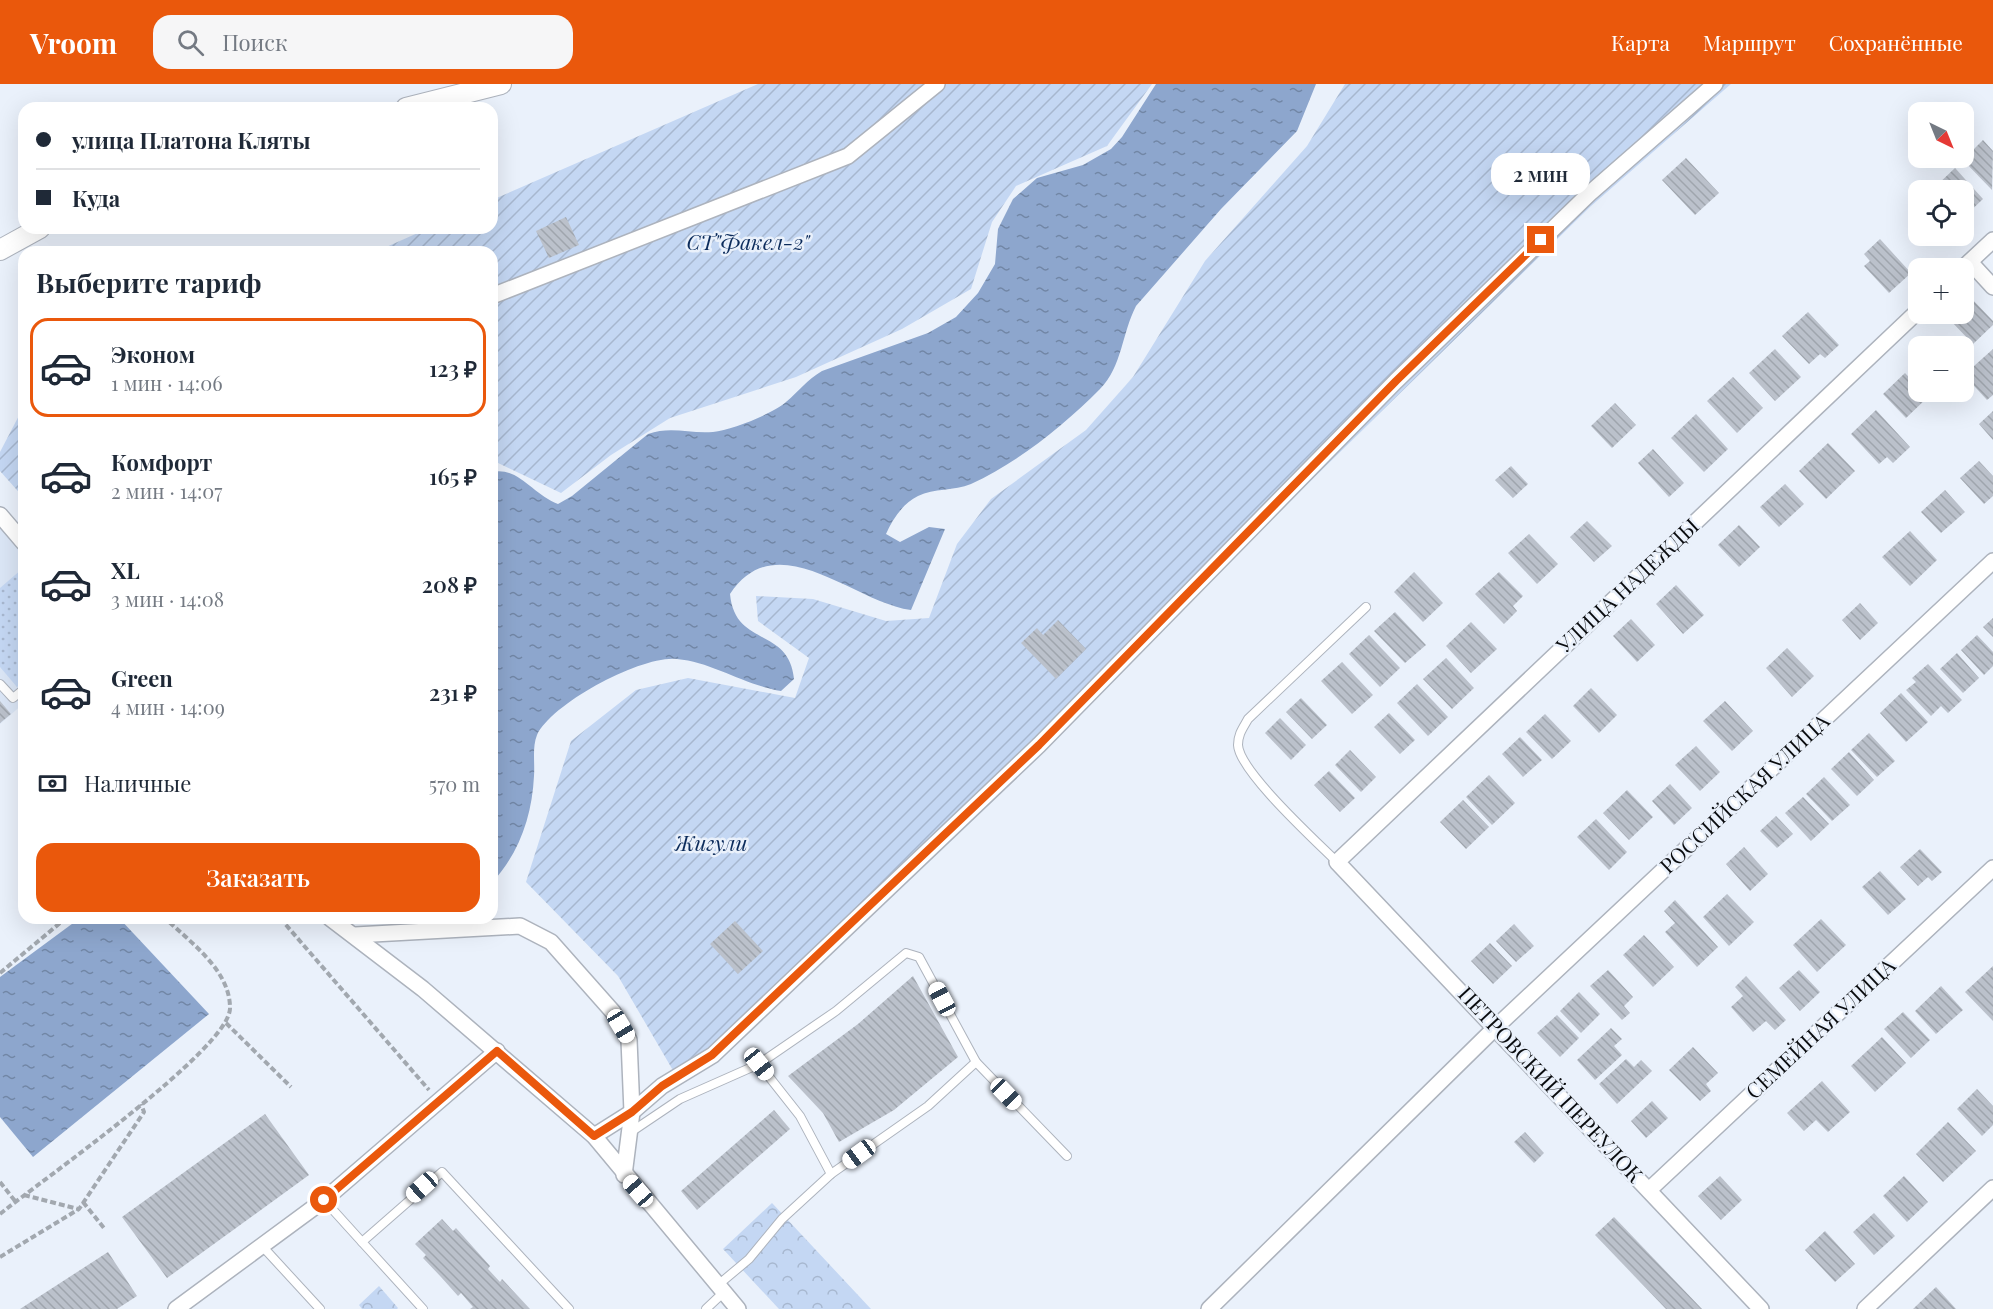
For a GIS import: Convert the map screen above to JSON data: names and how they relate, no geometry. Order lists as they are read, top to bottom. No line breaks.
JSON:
{"streets":{"street":["УЛИЦА НАДЕЖДЫ","РОССИЙСКАЯ УЛИЦА","СЕМЕЙНАЯ УЛИЦА","ПЕТРОВСКИЙ ПЕРЕУЛОК"]},"crossings":[["УЛИЦА НАДЕЖДЫ","ПЕТРОВСКИЙ ПЕРЕУЛОК"],["РОССИЙСКАЯ УЛИЦА","ПЕТРОВСКИЙ ПЕРЕУЛОК"],["СЕМЕЙНАЯ УЛИЦА","ПЕТРОВСКИЙ ПЕРЕУЛОК"]],"parks":["СТ\"Факел-2\"","Жигули"],"north":"bottom right","page":{"header":"Vroom","search":"Поиск","nav":["Карта","Маршрут","Сохранённые"],"map_buttons":["+","−"],"banner":["улица Платона Кляты","Куда"],"bubble":"2 мин","heading":"Выберите тариф","list":[{"name":"Эконом","note":"1 мин · 14:06","value":"123 ₽"},{"name":"Комфорт","note":"2 мин · 14:07","value":"165 ₽"},{"name":"XL","note":"3 мин · 14:08","value":"208 ₽"},{"name":"Green","note":"4 мин · 14:09","value":"231 ₽"}],"pay":["Наличные","570 m"],"buttons":"Заказать"}}
